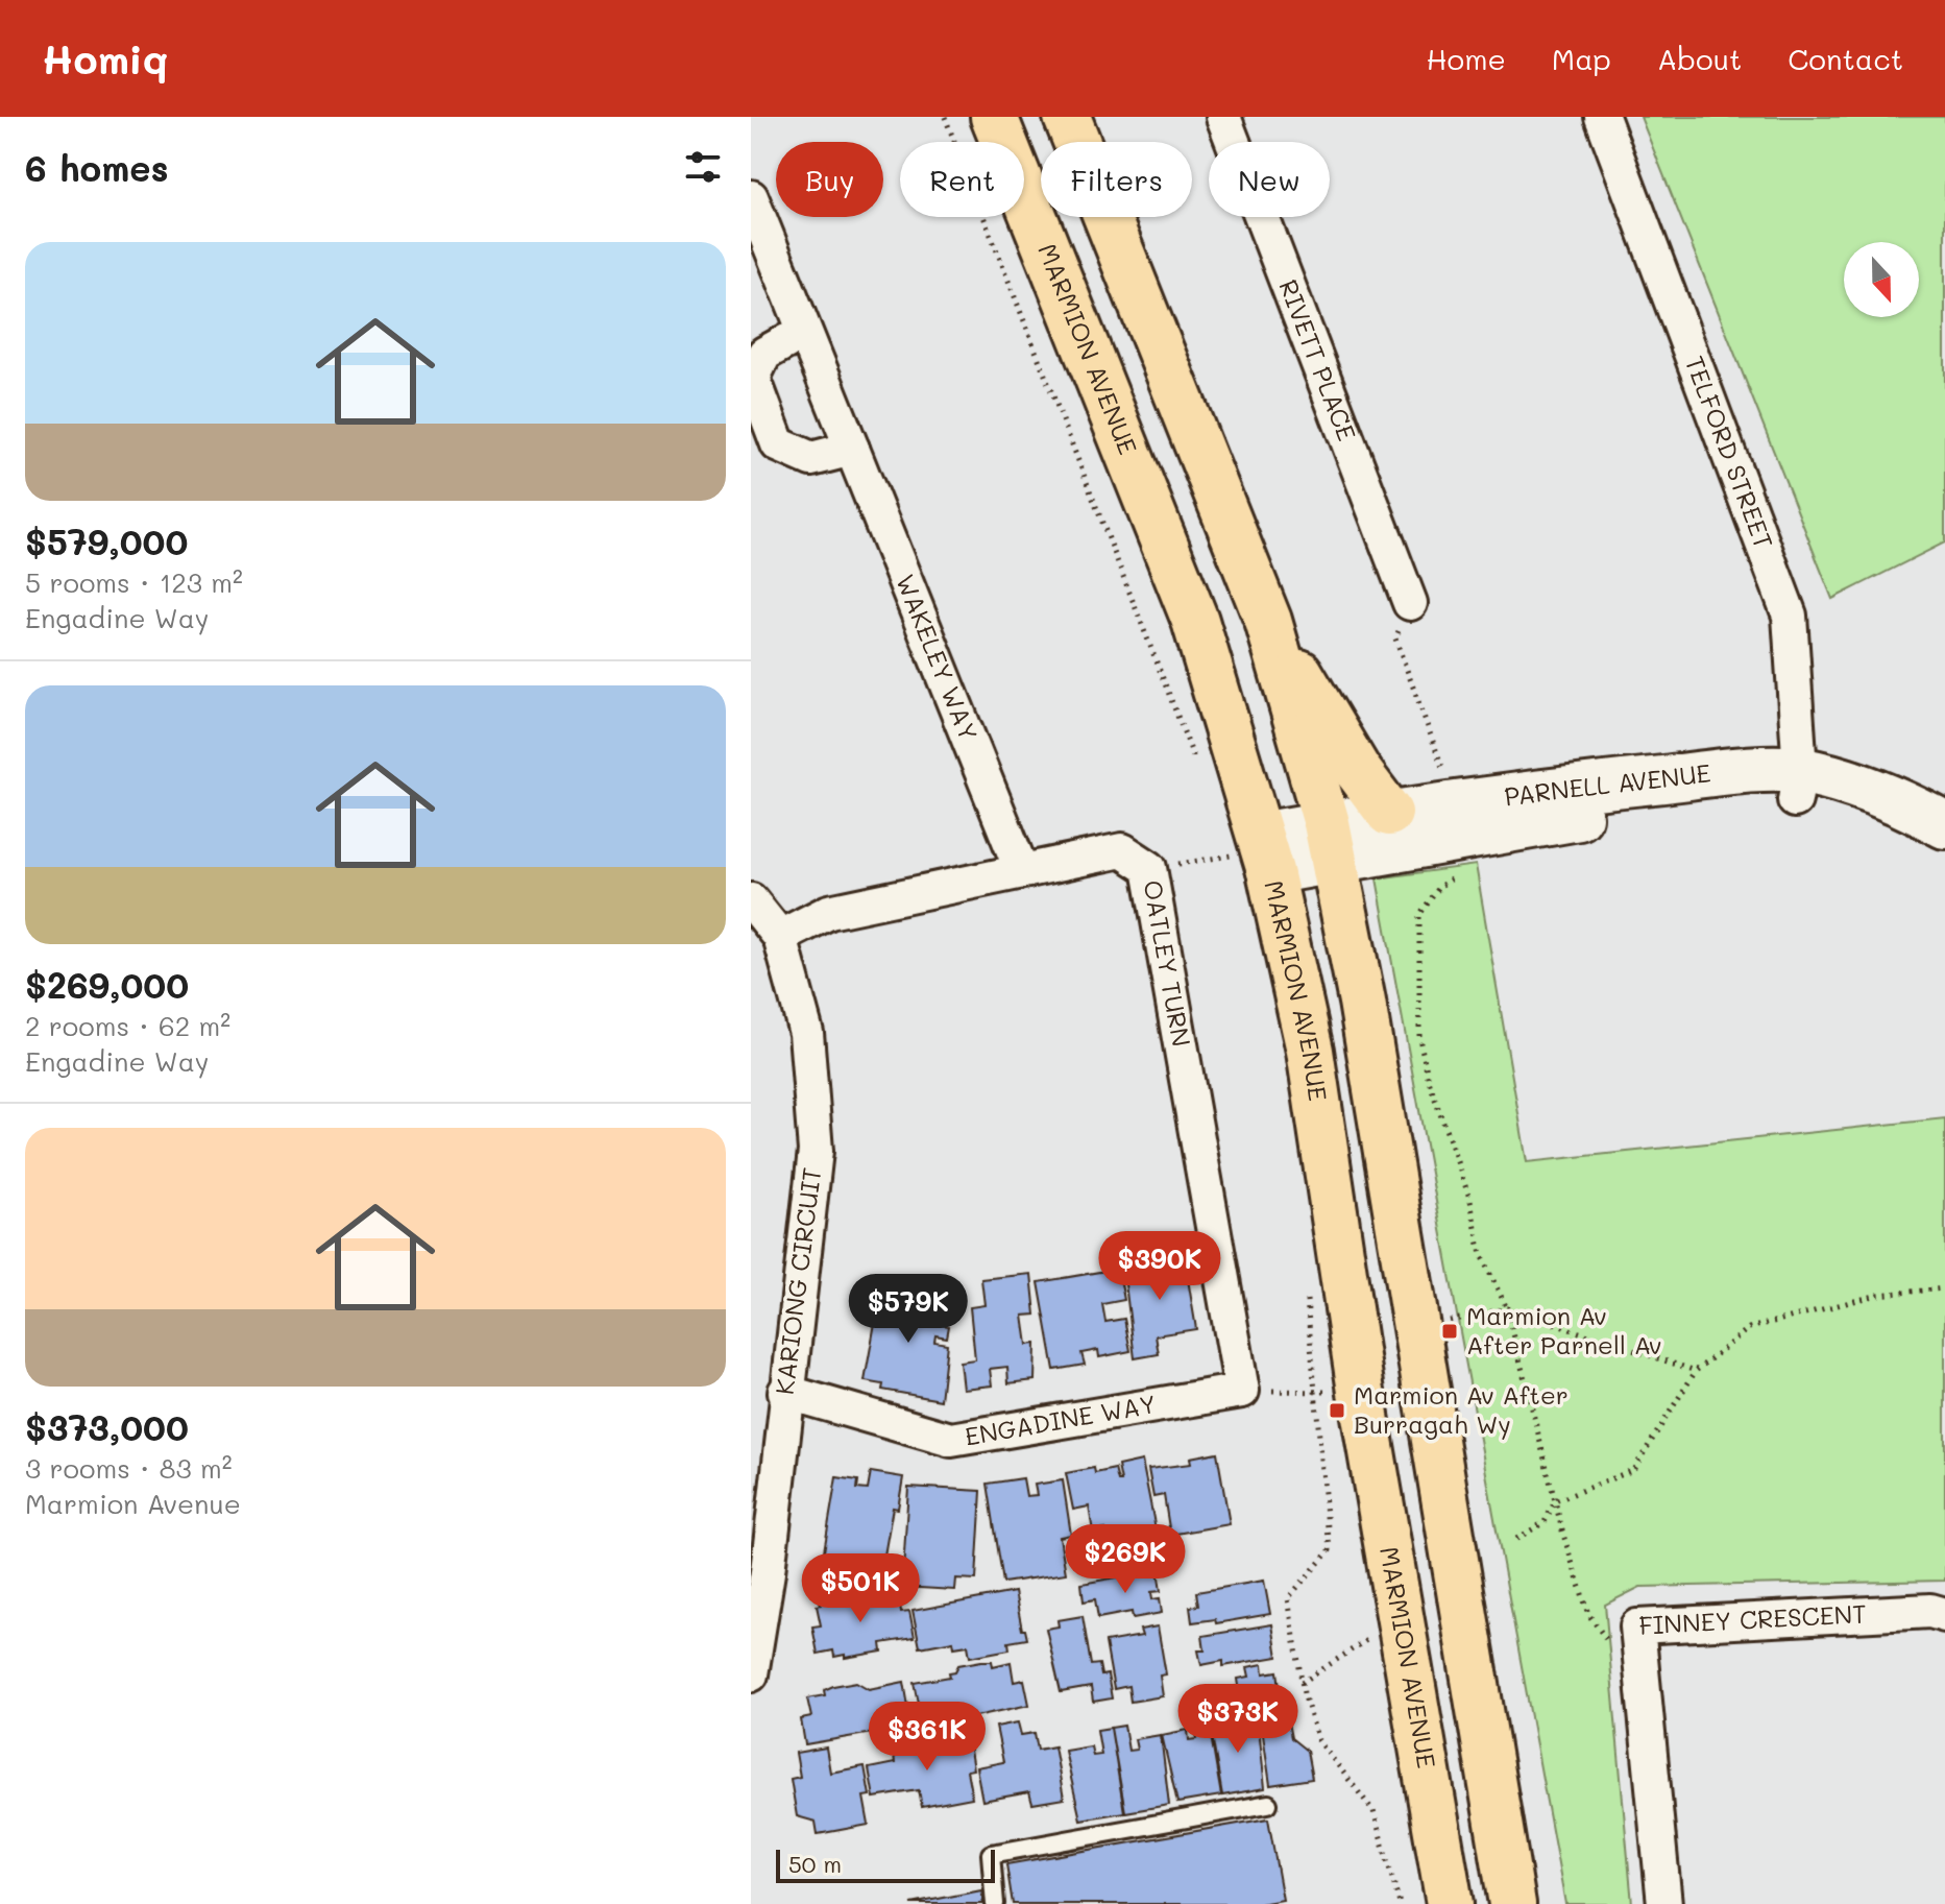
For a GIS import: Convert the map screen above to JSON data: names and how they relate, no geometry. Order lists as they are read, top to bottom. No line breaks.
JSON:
{"streets":{"highway":["MARMION AVENUE"],"street":["RIVETT PLACE","TELFORD STREET","WAKELEY WAY","PARNELL AVENUE","OATLEY TURN","KARIONG CIRCUIT","ENGADINE WAY","FINNEY CRESCENT"]},"crossings":[["MARMION AVENUE","PARNELL AVENUE"],["TELFORD STREET","PARNELL AVENUE"],["WAKELEY WAY","OATLEY TURN"],["OATLEY TURN","KARIONG CIRCUIT"],["OATLEY TURN","ENGADINE WAY"],["KARIONG CIRCUIT","ENGADINE WAY"]],"places":{"transit":["Marmion Av After Parnell Av","Marmion Av After Burragah Wy"]},"scale_bar":"50 m","north":"bottom","page":{"header":"Homiq","nav":["Home","Map","About","Contact"],"heading":"6 homes","chip":["Buy","Rent","Filters","New"],"list":[{"name":"$579,000","note":"5 rooms · 123 m² · Engadine Way"},{"name":"$269,000","note":"2 rooms · 62 m² · Engadine Way"},{"name":"$373,000","note":"3 rooms · 83 m² · Marmion Avenue"}],"price":["$390K","$579K","$269K","$501K","$373K","$361K"],"scale":"50 m"}}
